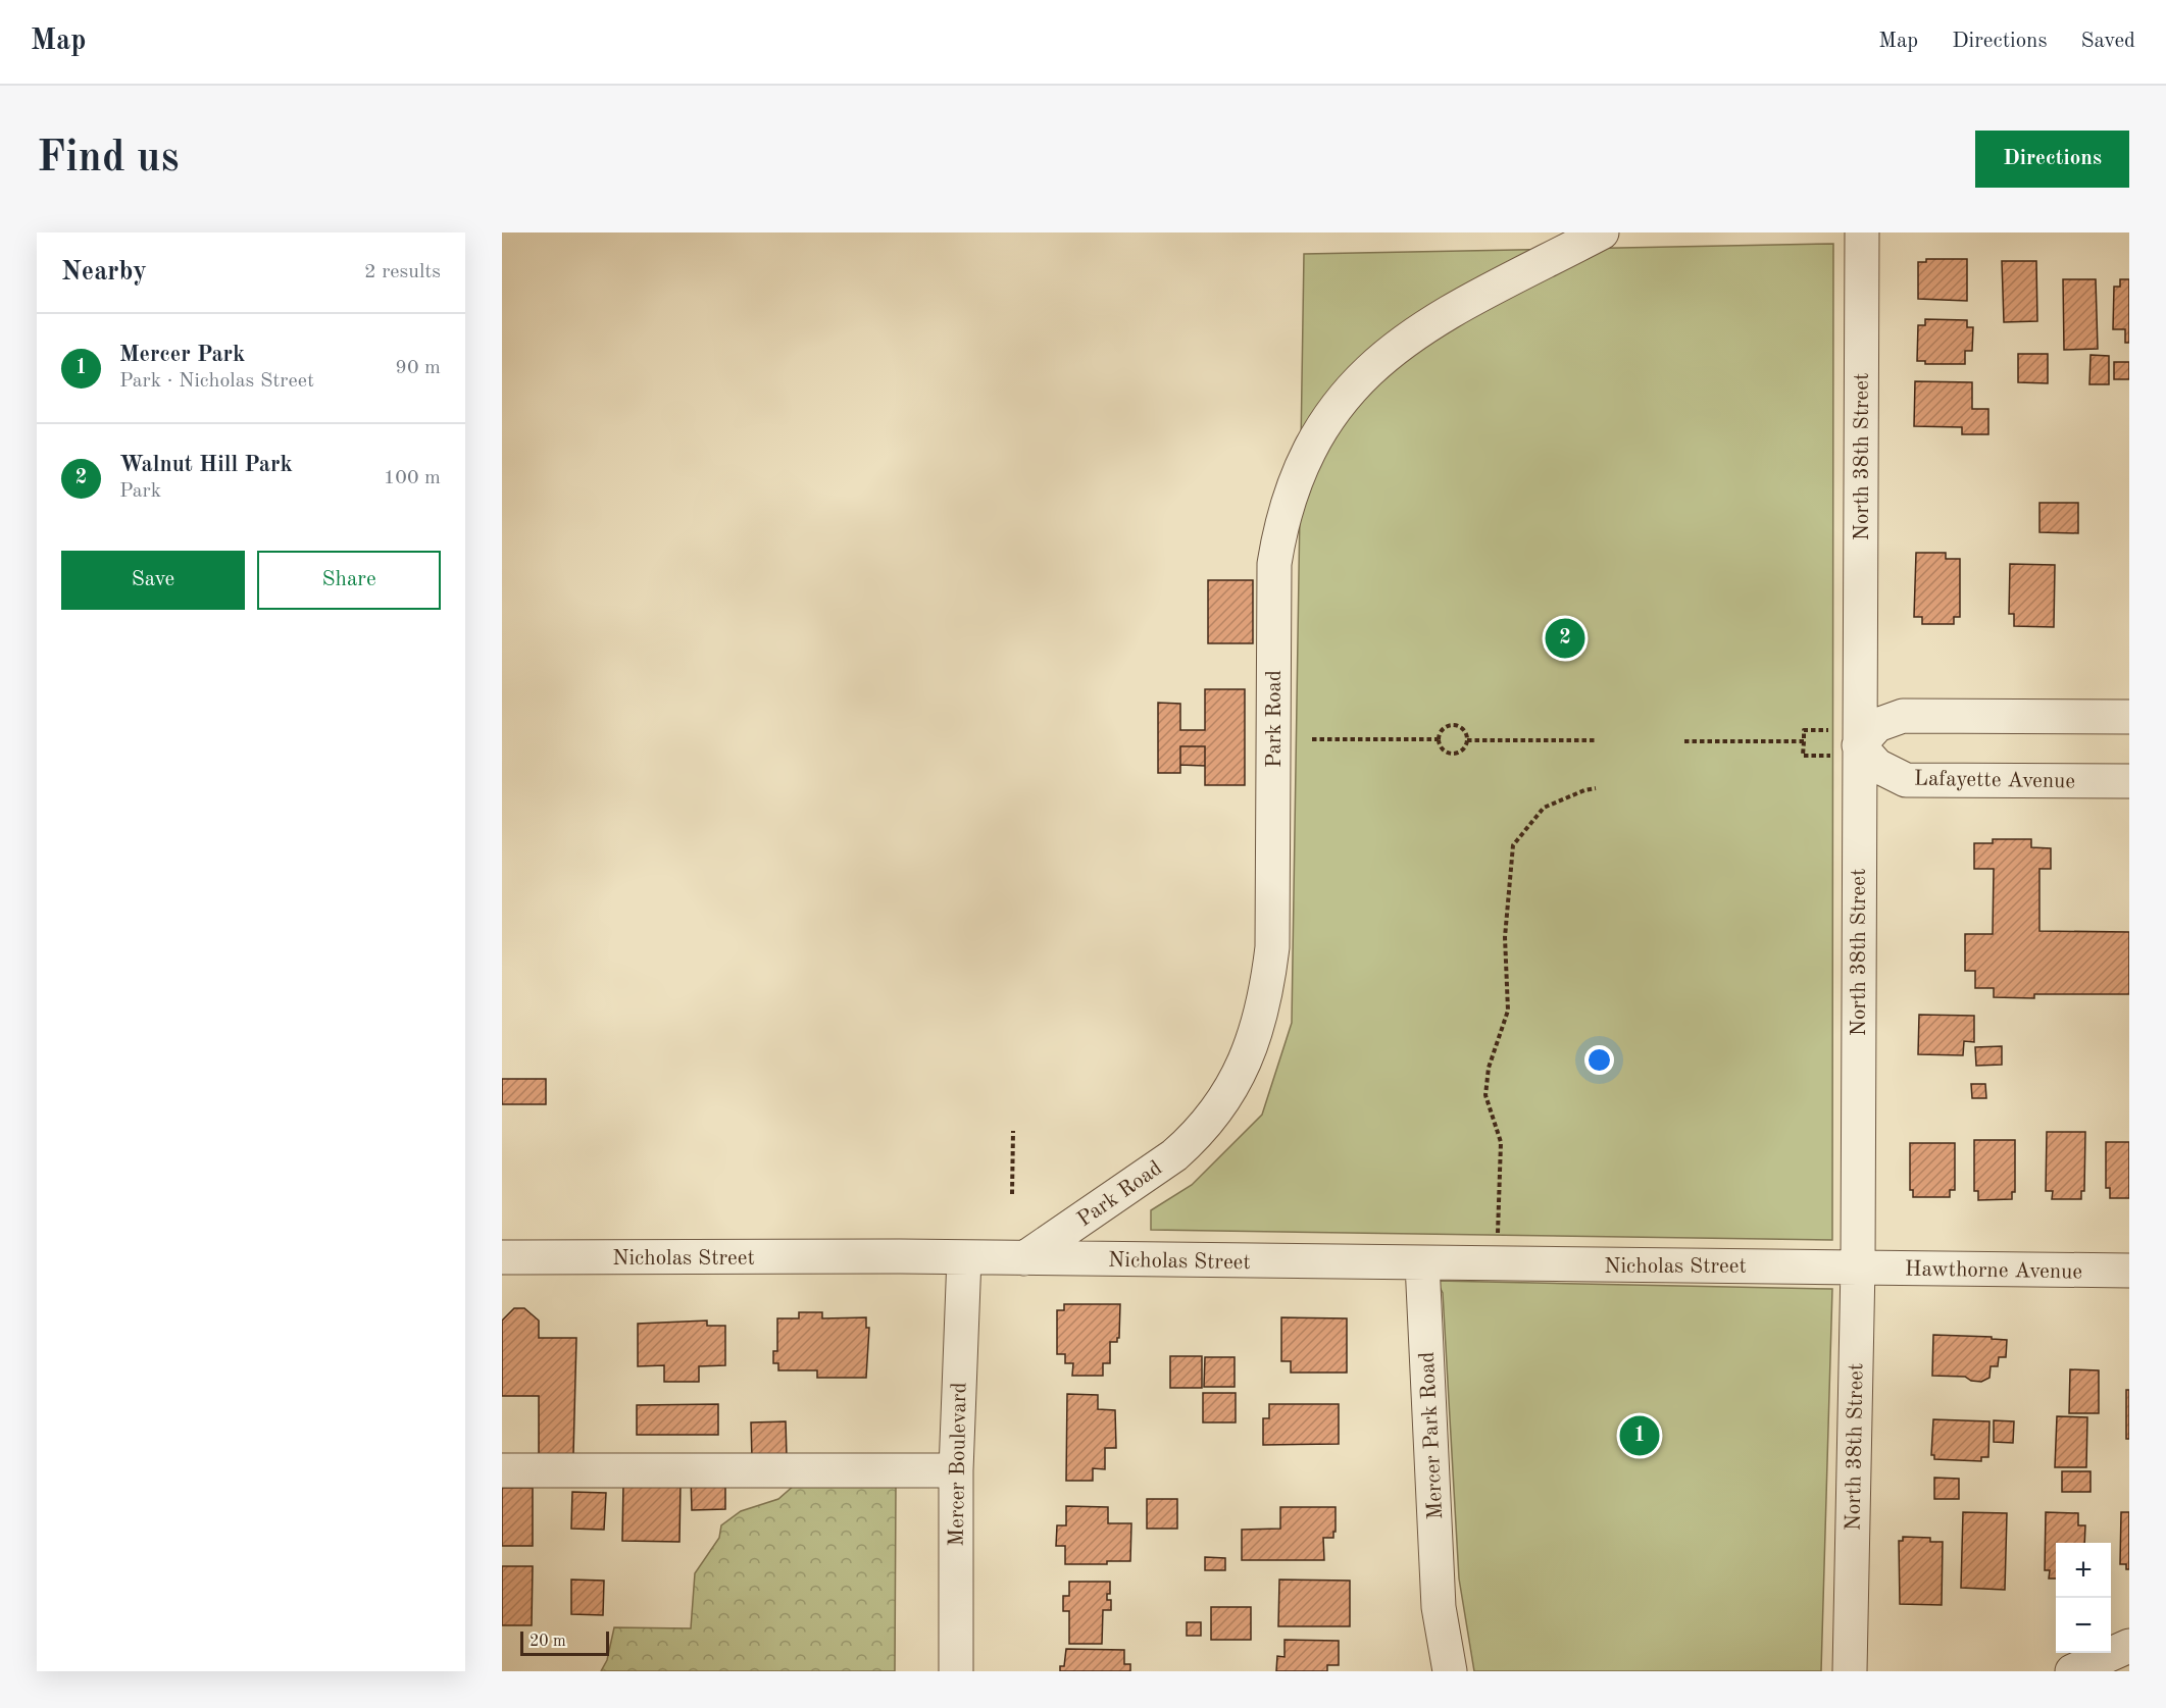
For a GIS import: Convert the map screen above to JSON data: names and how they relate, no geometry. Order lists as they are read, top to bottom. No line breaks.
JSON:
{"streets":{"street":["North 38th Street","Park Road","Lafayette Avenue","Nicholas Street","Hawthorne Avenue","Mercer Park Road","Mercer Boulevard"]},"crossings":[["North 38th Street","Lafayette Avenue"],["North 38th Street","Nicholas Street"],["North 38th Street","Hawthorne Avenue"],["Park Road","Nicholas Street"],["Nicholas Street","Hawthorne Avenue"],["Nicholas Street","Mercer Park Road"],["Nicholas Street","Mercer Boulevard"]],"scale_bar":"20 m","page":{"header":"Map","nav":["Map","Directions","Saved"],"buttons":["Directions",["Save","Share"]],"title":"Find us","heading":["Nearby","2 results"],"list":[{"mark":"1","name":"Mercer Park","note":"Park · Nicholas Street","value":"90 m"},{"mark":"2","name":"Walnut Hill Park","note":"Park","value":"100 m"}],"pins":["2","1"],"map_buttons":["+","−"],"scale":"20 m"}}
